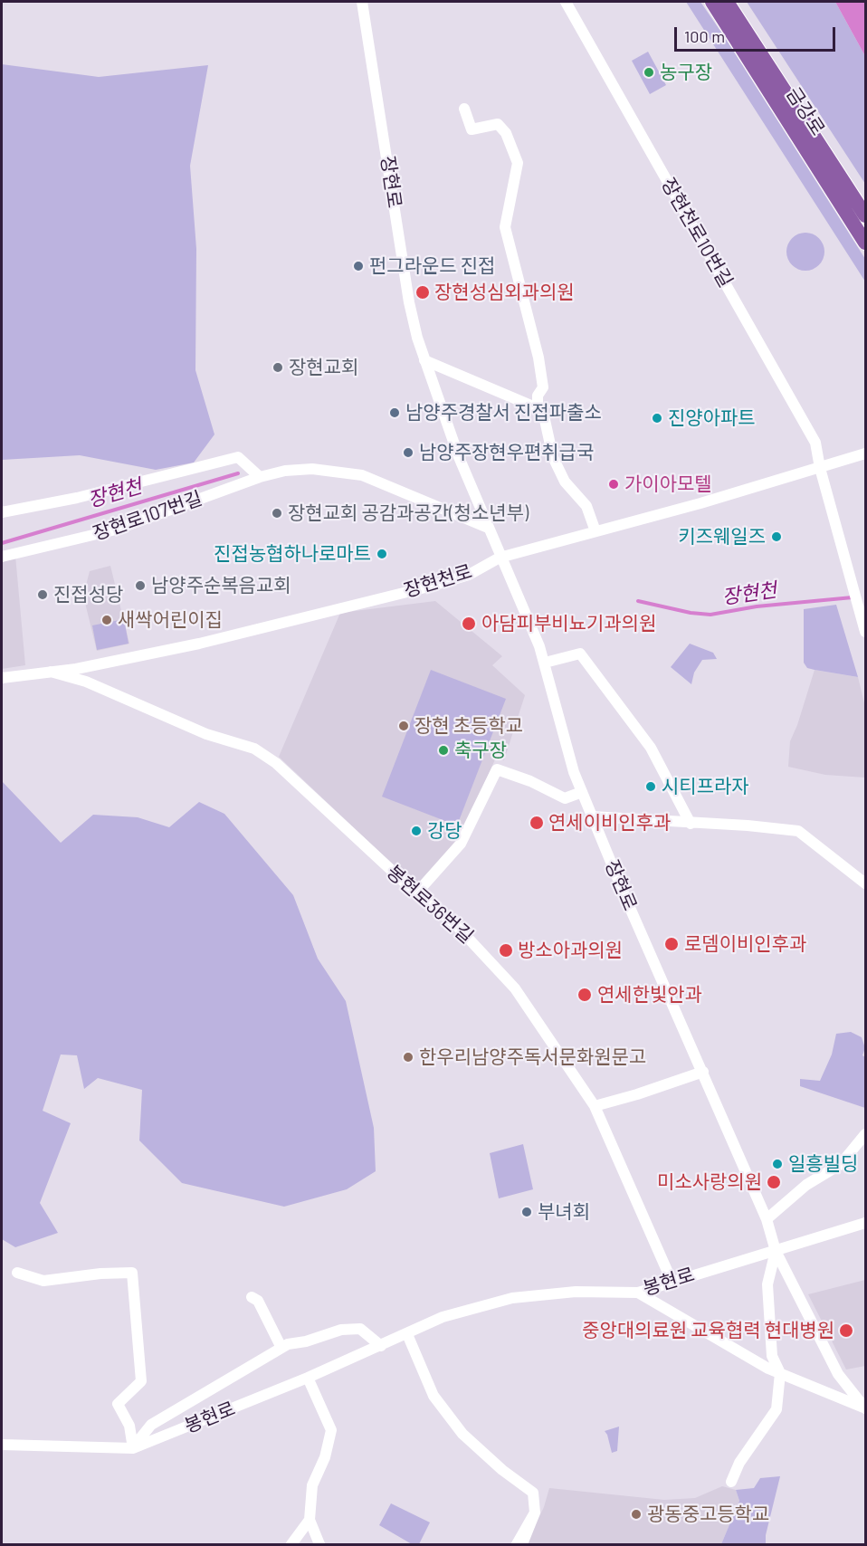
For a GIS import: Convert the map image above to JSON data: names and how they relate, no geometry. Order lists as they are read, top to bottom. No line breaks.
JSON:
{"streets":{"main road":["금강로"],"street":["장현로","장현천로10번길","장현로107번길","장현천로","봉현로36번길","봉현로"]},"crossings":[["장현로","장현로107번길"],["장현로","장현천로"],["장현로","봉현로"],["장현천로10번길","장현천로"],["장현천로","봉현로36번길"],["봉현로36번길","봉현로"]],"water":["장현천"],"places":["농구장","펀그라운드 진접","장현성심외과의원","장현교회","남양주경찰서 진접파출소","진양아파트","남양주장현우편취급국","가이아모텔","장현교회 공감과공간(청소년부)","키즈웨일즈","진접농협하나로마트","남양주순복음교회","진접성당","새싹어린이집","아담피부비뇨기과의원","장현 초등학교","축구장","시티프라자","연세이비인후과","강당","로뎀이비인후과","방소아과의원","연세한빛안과","한우리남양주독서문화원문고","일흥빌딩","미소사랑의원","부녀회","중앙대의료원 교육협력 현대병원","광동중고등학교"],"scale_bar":"100 m"}
